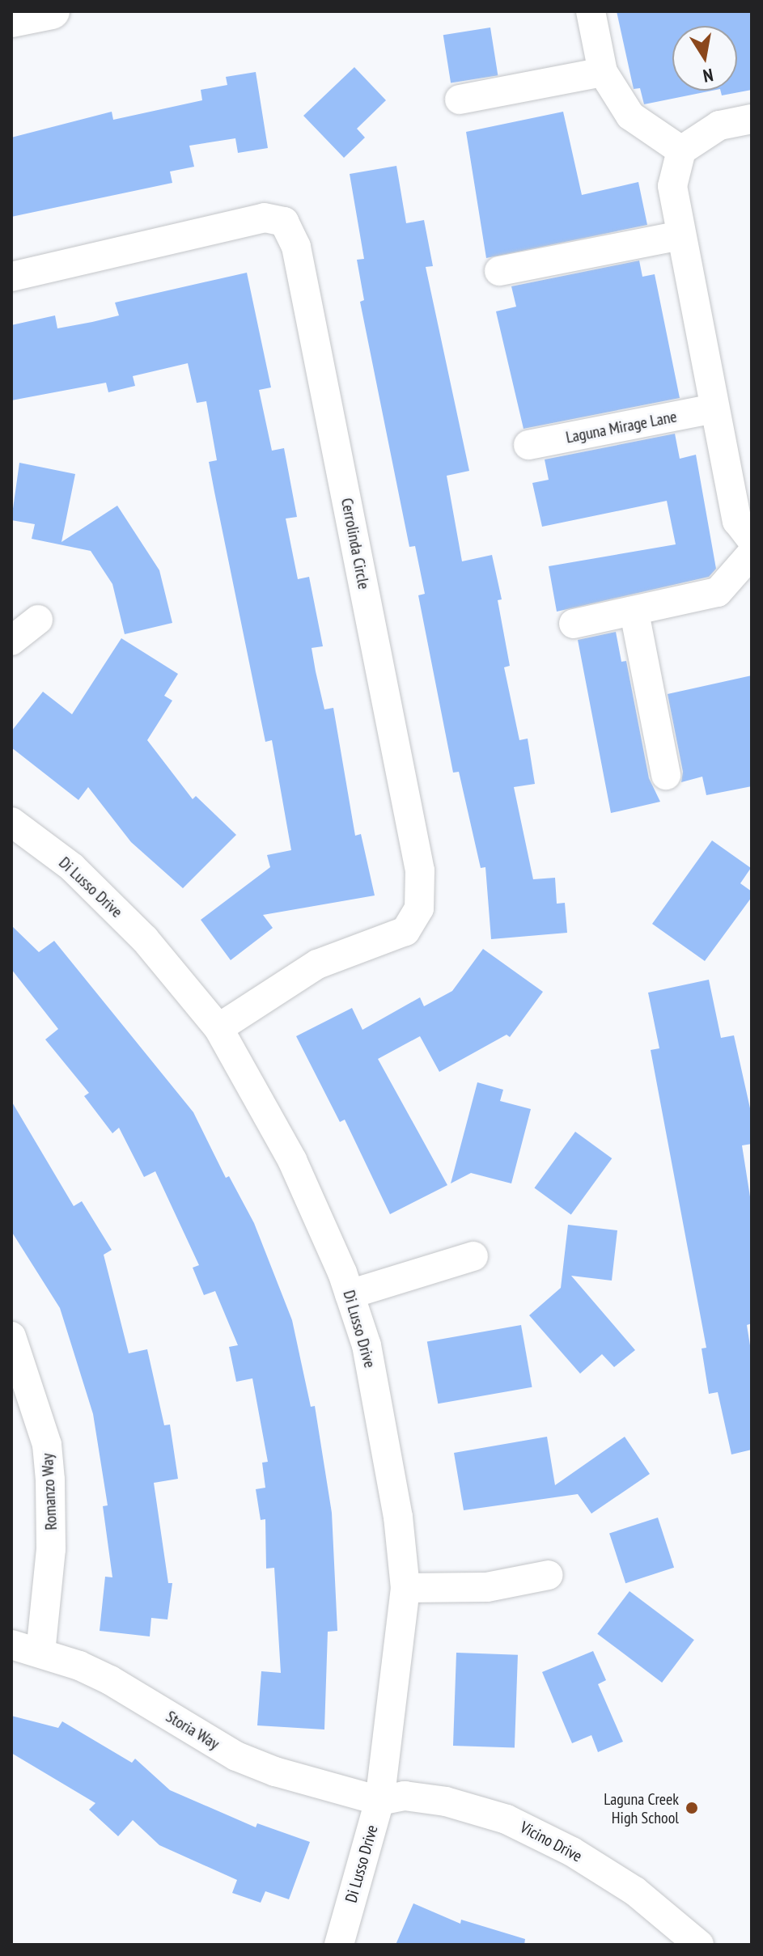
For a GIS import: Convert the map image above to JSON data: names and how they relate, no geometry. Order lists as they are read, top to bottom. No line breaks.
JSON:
{"streets":{"street":["Laguna Mirage Lane","Cerrolinda Circle","Di Lusso Drive","Romanzo Way","Storia Way","Vicino Drive"]},"crossings":[["Cerrolinda Circle","Di Lusso Drive"],["Di Lusso Drive","Storia Way"],["Di Lusso Drive","Vicino Drive"],["Romanzo Way","Storia Way"],["Storia Way","Vicino Drive"]],"places":["Laguna Creek High School"],"north":"bottom"}
